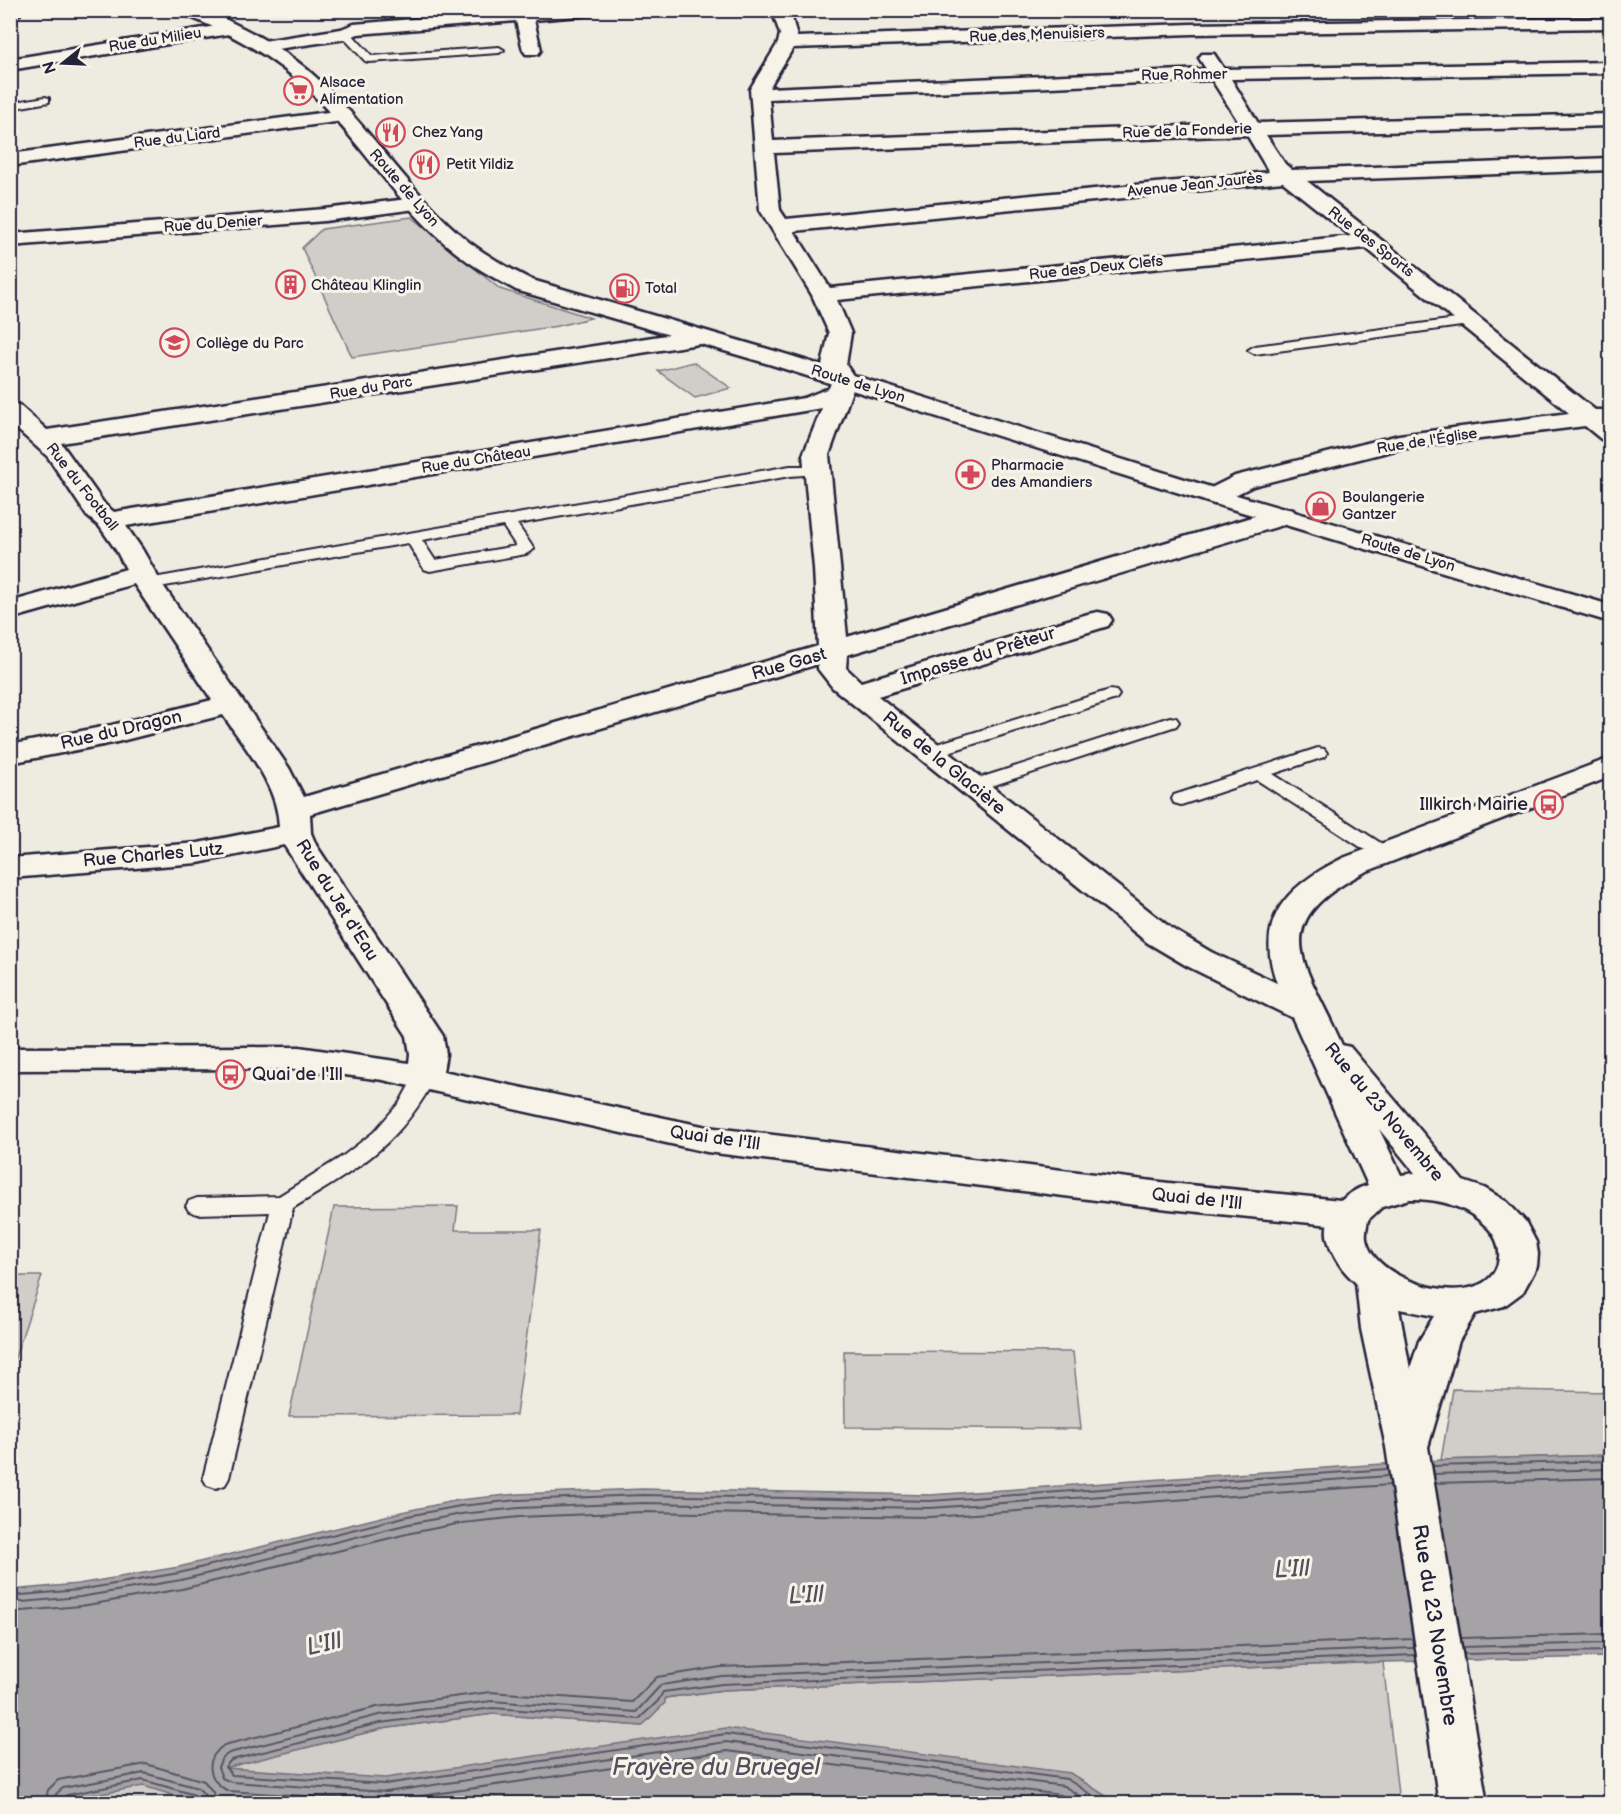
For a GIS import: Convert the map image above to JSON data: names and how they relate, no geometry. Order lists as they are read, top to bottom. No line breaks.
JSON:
{"streets":{"street":["Rue des Menuisiers","Rue du Milieu","Rue Rohmer","Rue de la Fonderie","Rue du Liard","Avenue Jean Jaurès","Route de Lyon","Rue du Denier","Rue des Sports","Rue des Deux Clefs","Rue du Parc","Rue de l'Église","Rue du Château","Rue du Football","Impasse du Prêteur","Rue Gast","Rue du Dragon","Rue de la Glacière","Rue Charles Lutz","Rue du Jet d'Eau","Rue du 23 Novembre","Quai de l'Ill"]},"crossings":[["Rue des Menuisiers","Rue des Sports"],["Rue du Milieu","Route de Lyon"],["Rue Rohmer","Rue des Sports"],["Rue de la Fonderie","Rue des Sports"],["Rue du Liard","Route de Lyon"],["Avenue Jean Jaurès","Rue des Sports"],["Route de Lyon","Rue du Denier"],["Route de Lyon","Rue du Parc"],["Route de Lyon","Rue de l'Église"],["Route de Lyon","Rue du Château"],["Route de Lyon","Rue Gast"],["Route de Lyon","Rue de la Glacière"],["Rue des Sports","Rue des Deux Clefs"],["Rue des Sports","Rue de l'Église"],["Rue du Parc","Rue du Football"],["Rue du Château","Rue du Football"],["Rue du Château","Rue de la Glacière"],["Rue du Football","Rue du Jet d'Eau"],["Impasse du Prêteur","Rue de la Glacière"],["Rue Gast","Rue de la Glacière"],["Rue Gast","Rue Charles Lutz"],["Rue Gast","Rue du Jet d'Eau"],["Rue du Dragon","Rue du Jet d'Eau"],["Rue de la Glacière","Rue du 23 Novembre"],["Rue Charles Lutz","Rue du Jet d'Eau"],["Rue du Jet d'Eau","Quai de l'Ill"],["Rue du 23 Novembre","Quai de l'Ill"]],"water":["L'Ill","Frayère du Bruegel"],"places":{"supermarket":["Alsace Alimentation"],"restaurant":["Chez Yang","Petit Yildiz"],"building":["Château Klinglin"],"fuel station":["Total"],"school or university":["Collège du Parc"],"pharmacy":["Pharmacie des Amandiers"],"shop":["Boulangerie Gantzer"],"bus stop":["Illkirch Mairie","Quai de l'Ill"]},"north":"left"}
